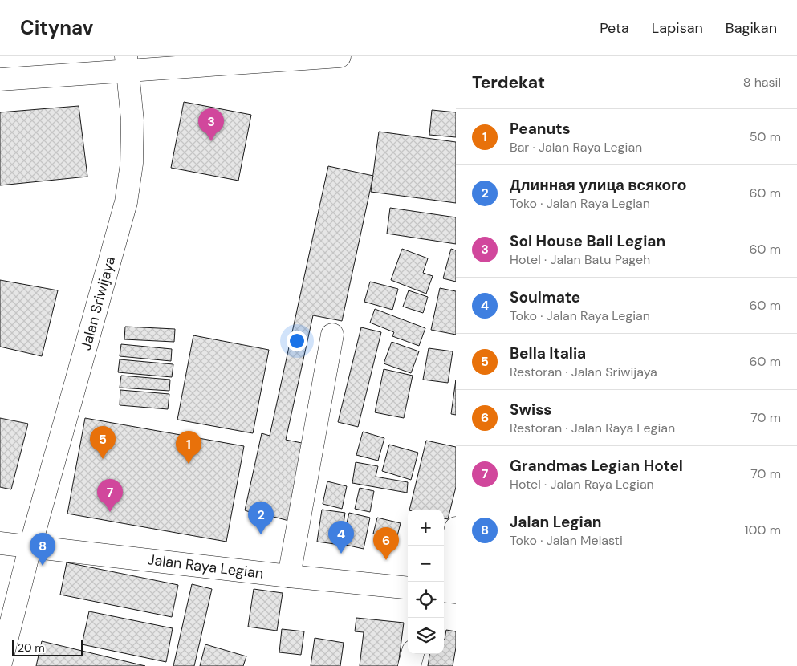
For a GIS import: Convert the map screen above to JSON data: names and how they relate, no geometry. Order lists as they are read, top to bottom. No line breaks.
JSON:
{"streets":{"street":["Jalan Sriwijaya","Jalan Raya Legian"]},"crossings":[["Jalan Sriwijaya","Jalan Raya Legian"]],"scale_bar":"20 m","page":{"header":"Citynav","nav":["Peta","Lapisan","Bagikan"],"heading":["Terdekat","8 hasil"],"pins":["3","5","1","7","2","4","6","8"],"list":[{"mark":"1","name":"Peanuts","note":"Bar · Jalan Raya Legian","value":"50 m"},{"mark":"2","name":"Длинная улица всякого","note":"Toko · Jalan Raya Legian","value":"60 m"},{"mark":"3","name":"Sol House Bali Legian","note":"Hotel · Jalan Batu Pageh","value":"60 m"},{"mark":"4","name":"Soulmate","note":"Toko · Jalan Raya Legian","value":"60 m"},{"mark":"5","name":"Bella Italia","note":"Restoran · Jalan Sriwijaya","value":"60 m"},{"mark":"6","name":"Swiss","note":"Restoran · Jalan Raya Legian","value":"70 m"},{"mark":"7","name":"Grandmas Legian Hotel","note":"Hotel · Jalan Raya Legian","value":"70 m"},{"mark":"8","name":"Jalan Legian","note":"Toko · Jalan Melasti","value":"100 m"}],"map_buttons":["+","−"],"scale":"20 m"}}
